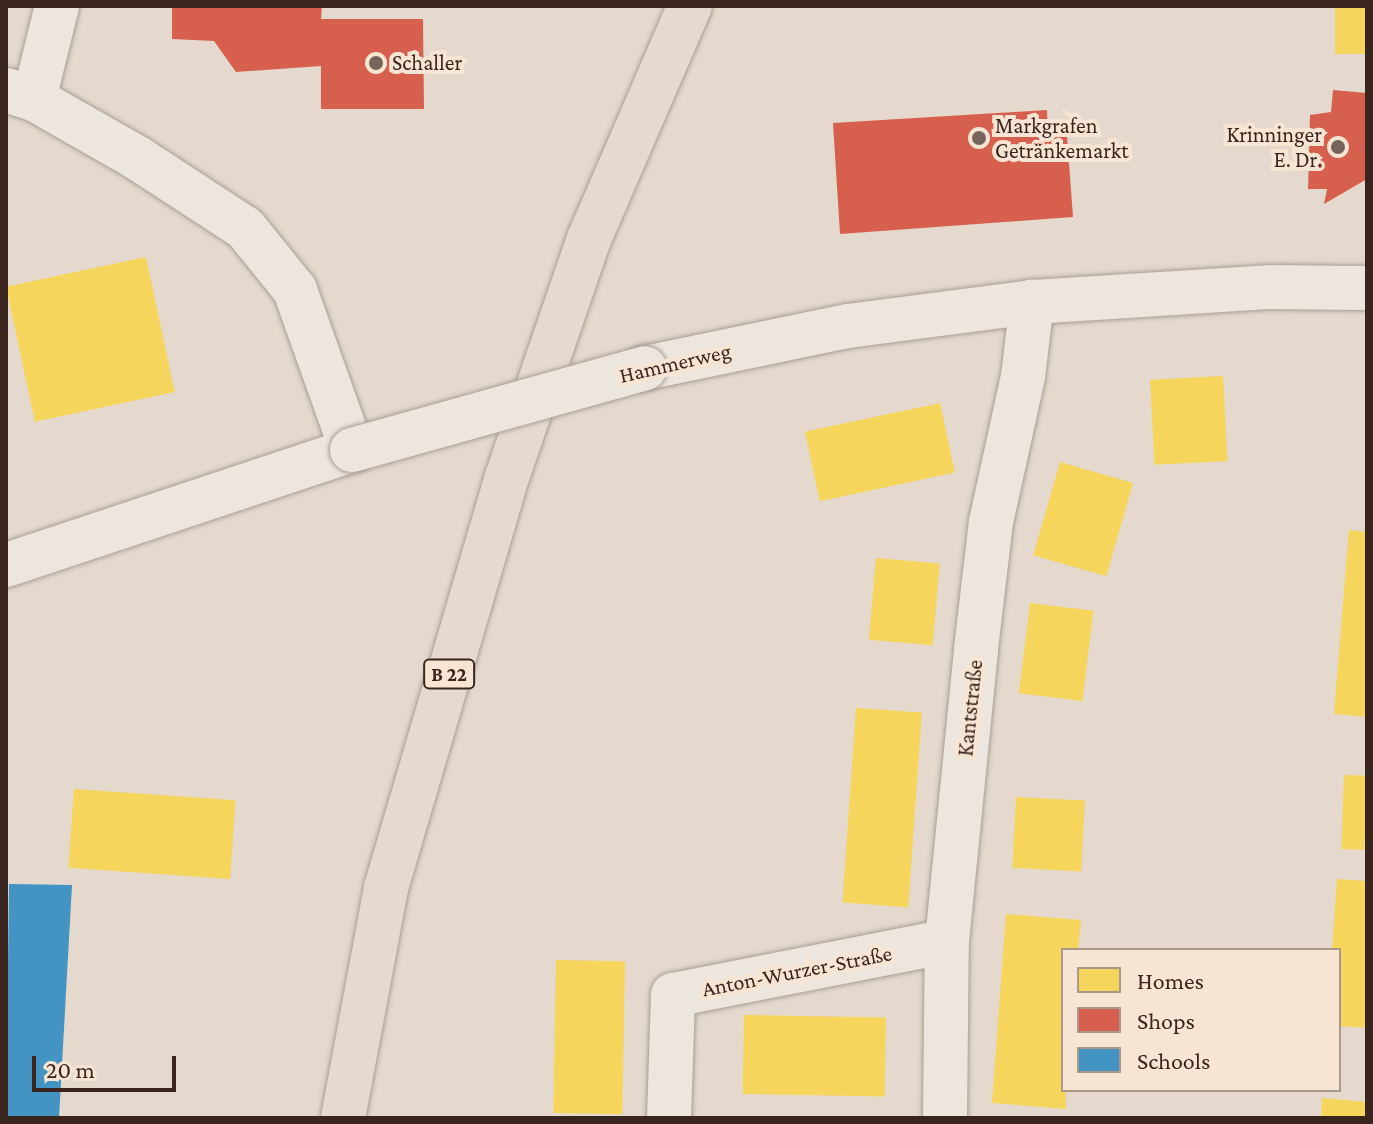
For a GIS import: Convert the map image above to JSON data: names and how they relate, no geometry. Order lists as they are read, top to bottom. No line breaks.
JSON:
{"streets":{"main road":["B 22"],"street":["Hammerweg","Kantstraße","Anton-Wurzer-Straße"]},"crossings":[["Hammerweg","Kantstraße"],["Kantstraße","Anton-Wurzer-Straße"]],"places":["Schaller","Markgrafen Getränkemarkt","Krinninger E. Dr."],"legend":["Homes","Shops","Schools"],"scale_bar":"20 m"}
